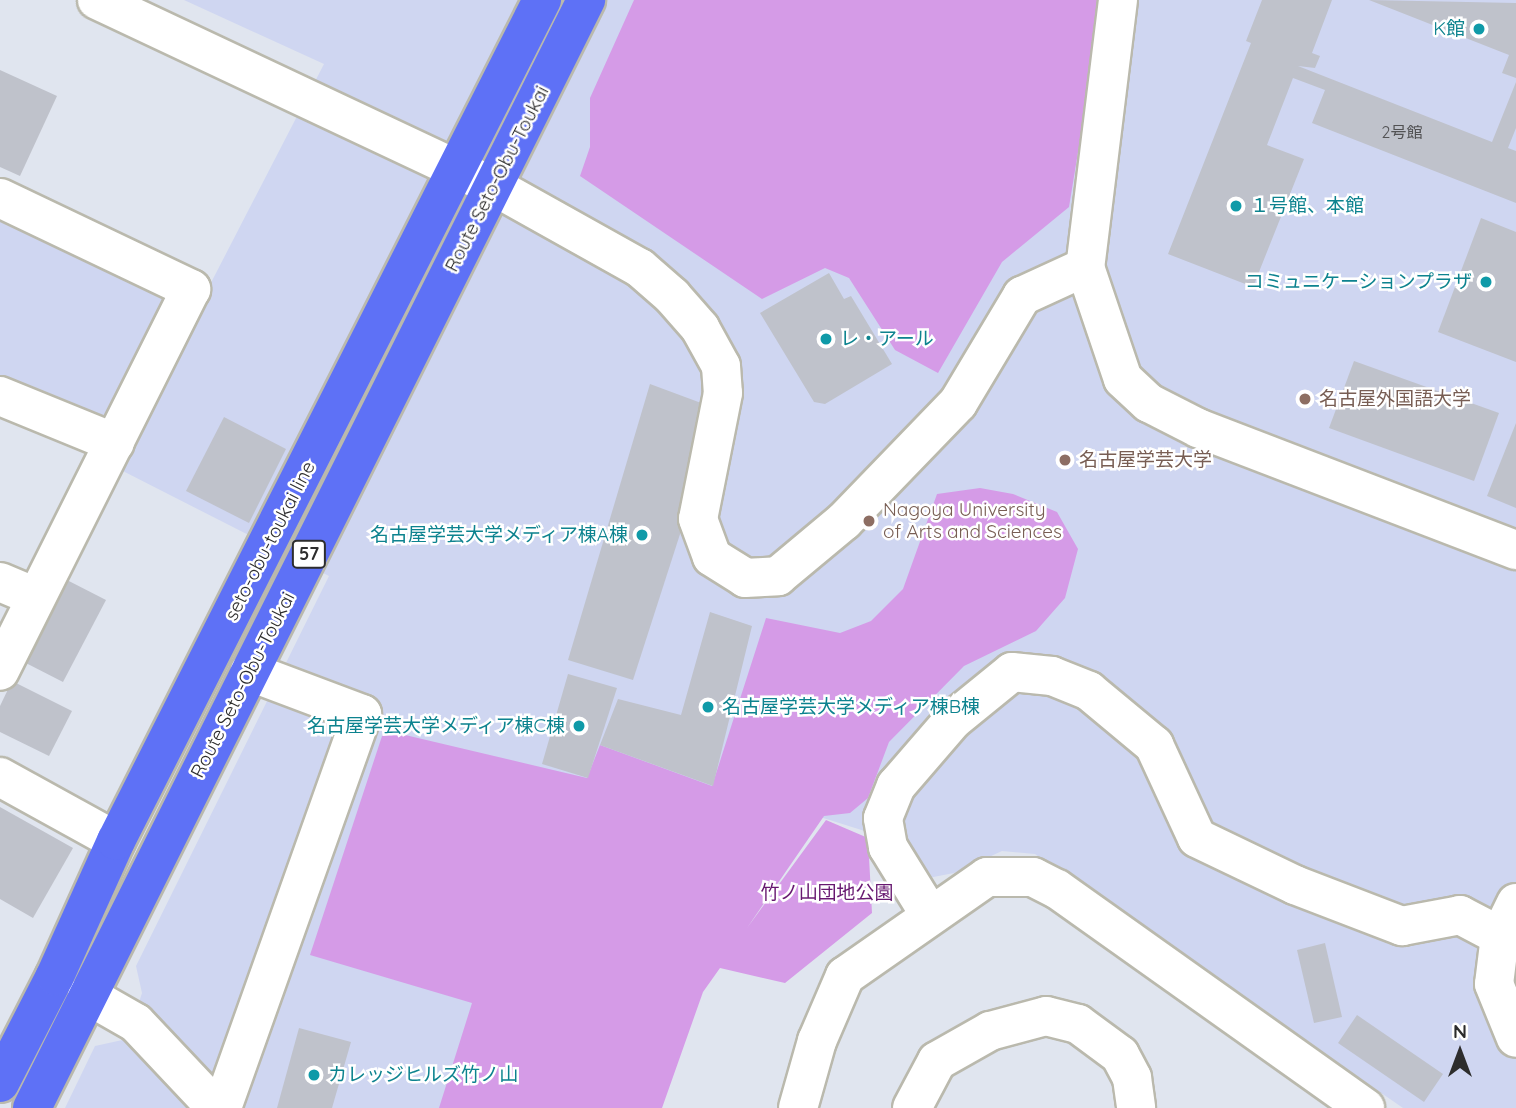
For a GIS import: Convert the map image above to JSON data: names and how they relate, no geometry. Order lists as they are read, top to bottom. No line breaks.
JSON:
{"streets":{"main road":["Route Seto-Obu-Toukai","seto-obu-toukai line","57"]},"parks":["竹ノ山団地公園"],"places":["K館","１号館、本館","コミュニケーションプラザ","レ・アール","名古屋外国語大学","名古屋学芸大学","Nagoya University of Arts and Sciences","名古屋学芸大学メディア棟A棟","名古屋学芸大学メディア棟B棟","名古屋学芸大学メディア棟C棟","カレッジヒルズ竹ノ山"],"house_numbers":["2号館"],"north":"top"}
